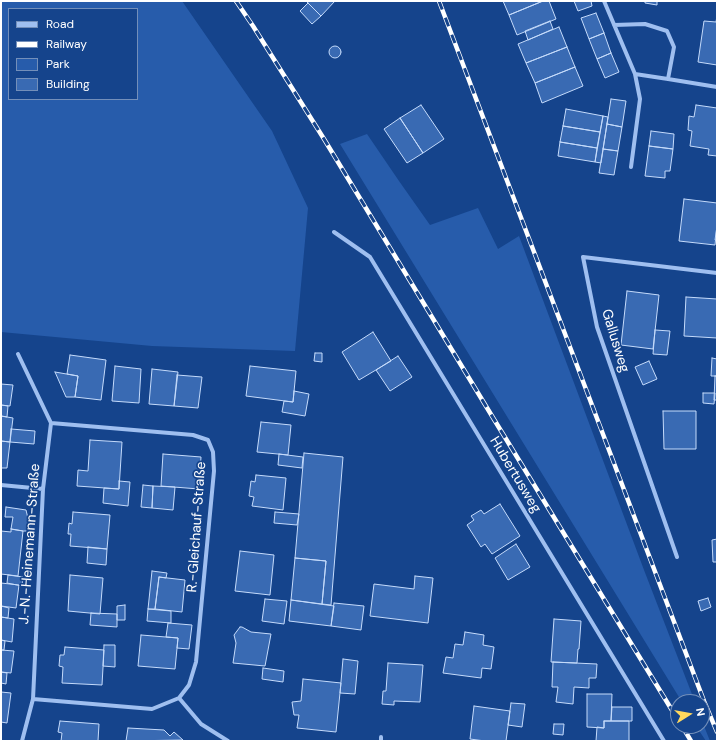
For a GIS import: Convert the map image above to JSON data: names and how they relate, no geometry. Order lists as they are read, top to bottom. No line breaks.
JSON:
{"streets":{"street":["Gallusweg","Hubertusweg","R.-Gleichauf-Straße","J.-N.-Heinemann-Straße"]},"crossings":[["R.-Gleichauf-Straße","J.-N.-Heinemann-Straße"]],"legend":["Road","Railway","Park","Building"],"north":"right"}
